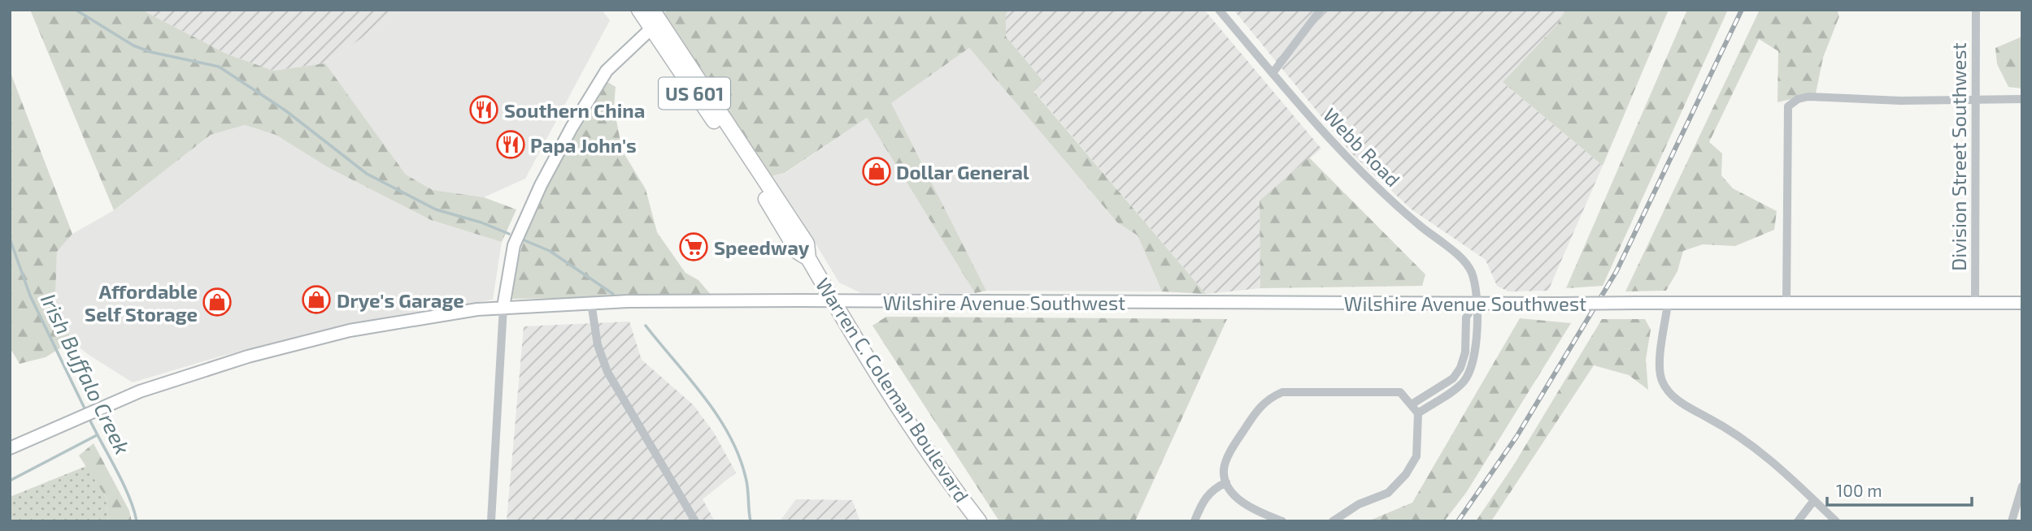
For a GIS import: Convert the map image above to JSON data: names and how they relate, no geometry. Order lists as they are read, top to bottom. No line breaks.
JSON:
{"streets":{"highway":["US 601","Warren C. Coleman Boulevard"],"street":["Webb Road","Division Street Southwest","Wilshire Avenue Southwest"]},"crossings":[["Webb Road","Wilshire Avenue Southwest"],["Division Street Southwest","Wilshire Avenue Southwest"],["Wilshire Avenue Southwest","Warren C. Coleman Boulevard"]],"water":["Irish Buffalo Creek"],"places":{"restaurant":["Southern China","Papa John's"],"shop":["Dollar General","Drye's Garage","Affordable Self Storage"],"supermarket":["Speedway"]},"scale_bar":"100 m"}
